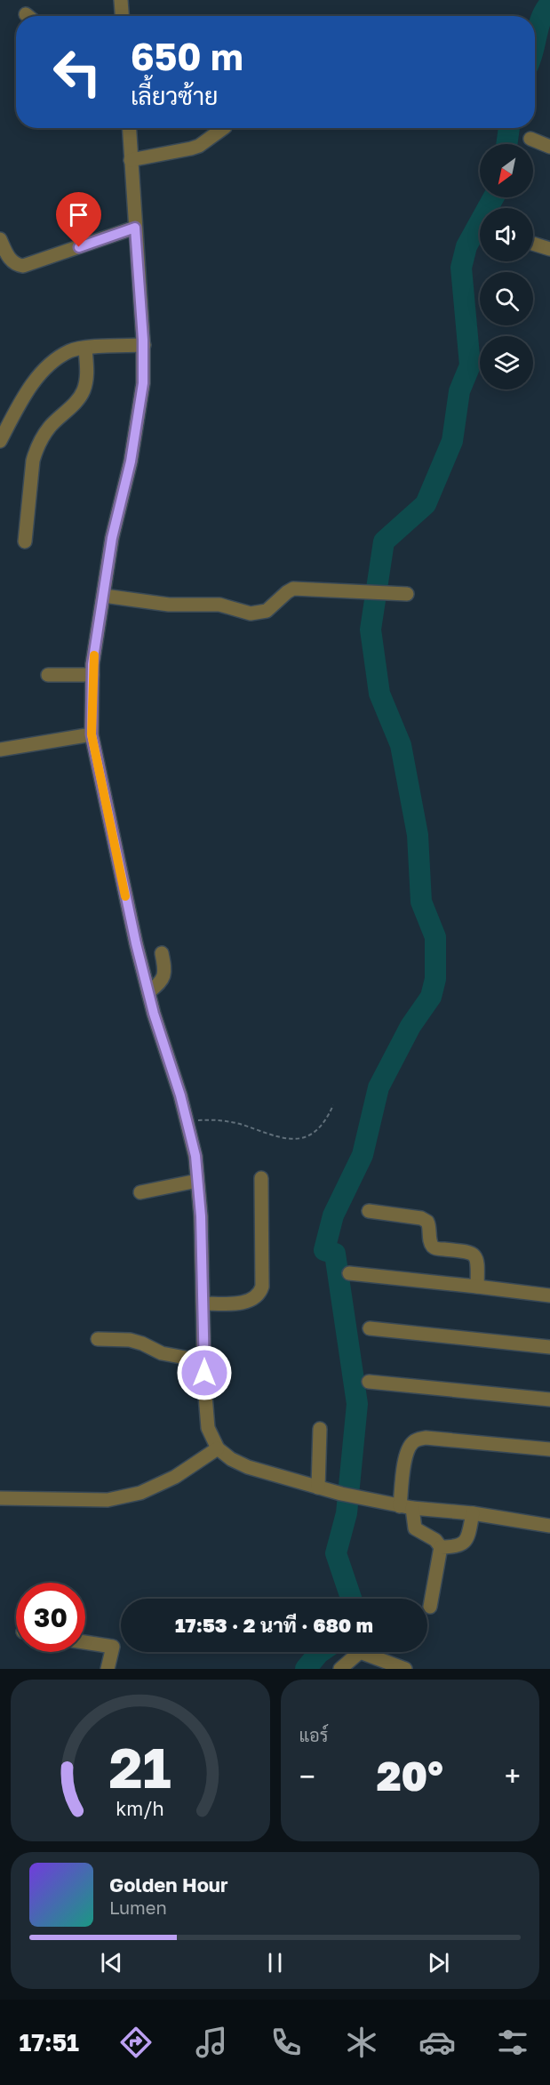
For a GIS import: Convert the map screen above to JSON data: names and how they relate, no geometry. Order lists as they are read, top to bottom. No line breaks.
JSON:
{"north":"bottom left","page":{"turn":["650 m","เลี้ยวซ้าย"],"limit":"30","trip":"17:53 · 2 นาที · 680 m","tile":"แอร์","heat":["−","20°","+"],"song":["Golden Hour","Lumen"],"tabs":"17:51","gauge":["21","km/h"]}}
